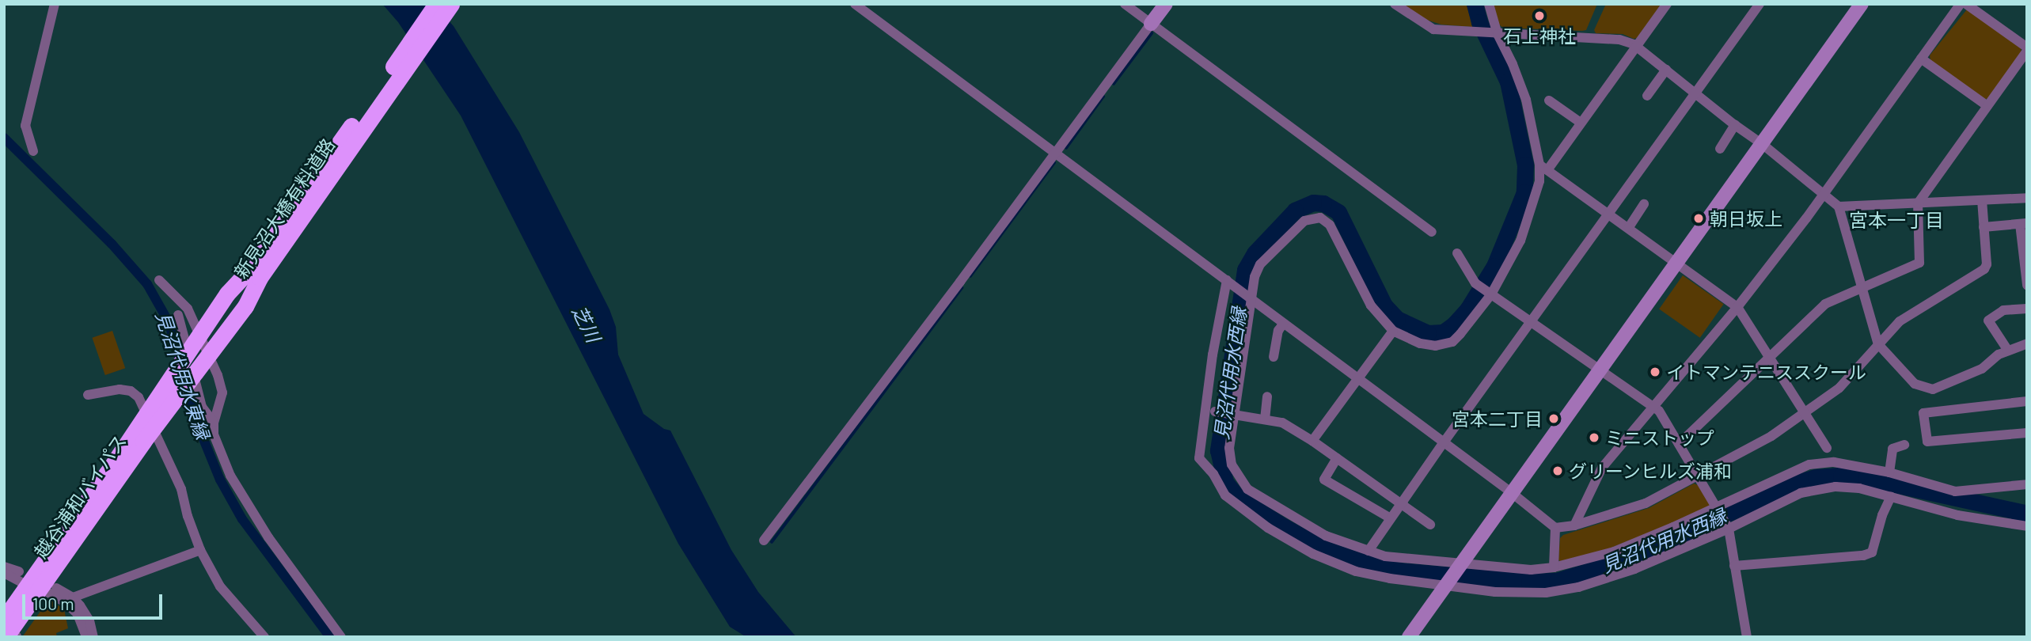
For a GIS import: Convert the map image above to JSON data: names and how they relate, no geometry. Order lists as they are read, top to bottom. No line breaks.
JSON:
{"streets":{"highway":["新見沼大橋有料道路","越谷浦和バイパス"]},"crossings":[["新見沼大橋有料道路","越谷浦和バイパス"]],"districts":["宮本一丁目"],"water":["芝川","見沼代用水西縁","見沼代用水東縁"],"places":["石上神社","朝日坂上","イトマンテニススクール","宮本二丁目","ミニストップ","グリーンヒルズ浦和"],"scale_bar":"100 m"}
